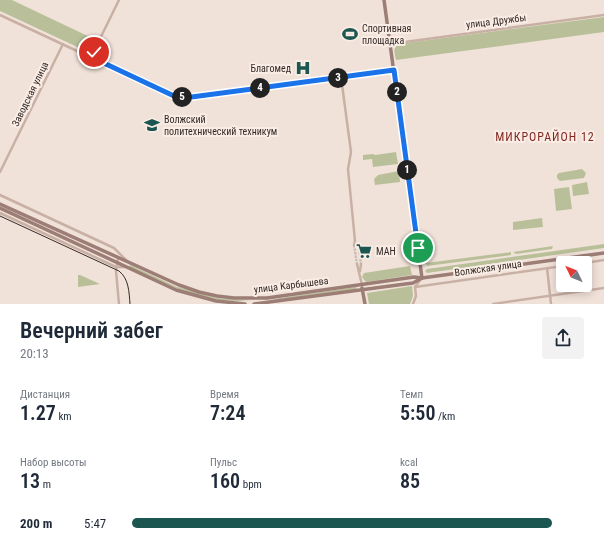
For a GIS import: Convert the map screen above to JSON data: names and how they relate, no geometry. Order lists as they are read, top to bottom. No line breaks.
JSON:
{"streets":{"street":["улица Дружбы","Заводская улица","Волжская улица","улица Карбышева"]},"districts":["МИКРОРАЙОН 12"],"places":{"sports":["Спортивная площадка"],"hospital":["Благомед"],"school or university":["Волжский политехнический техникум"],"supermarket":["МАН"]},"north":"top left","page":{"pins":["3","4","2","5","1"],"heading":["Вечерний забег","20:13"],"stats":[["Дистанция","1.27 km"],["Время","7:24"],["Темп","5:50 /km"],["Набор высоты","13 m"],["Пульс","160 bpm"],["kcal","85"]],"list":[{"name":"200 m","note":"5:47"}]}}
